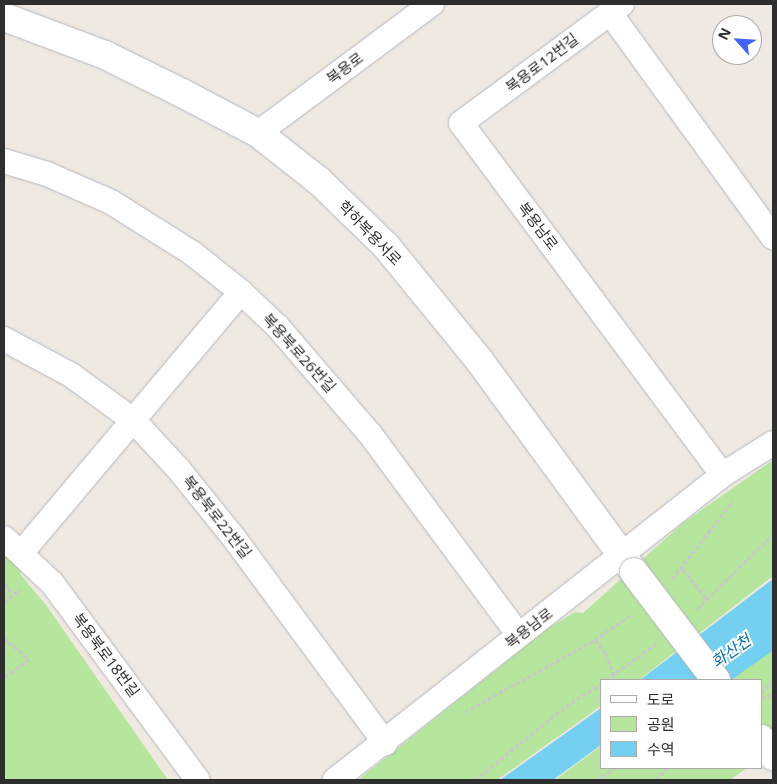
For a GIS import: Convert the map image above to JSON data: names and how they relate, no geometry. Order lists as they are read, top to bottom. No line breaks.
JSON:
{"streets":{"street":["복용로12번길","복용로","복용남로","학하복용서로","복용북로26번길","복용북로22번길","복용북로18번길"]},"crossings":[["복용로12번길","복용남로"],["복용로","학하복용서로"],["복용남로","학하복용서로"],["복용남로","복용북로26번길"],["복용남로","복용북로22번길"]],"water":["화산천"],"legend":["도로","공원","수역"],"north":"top left"}
